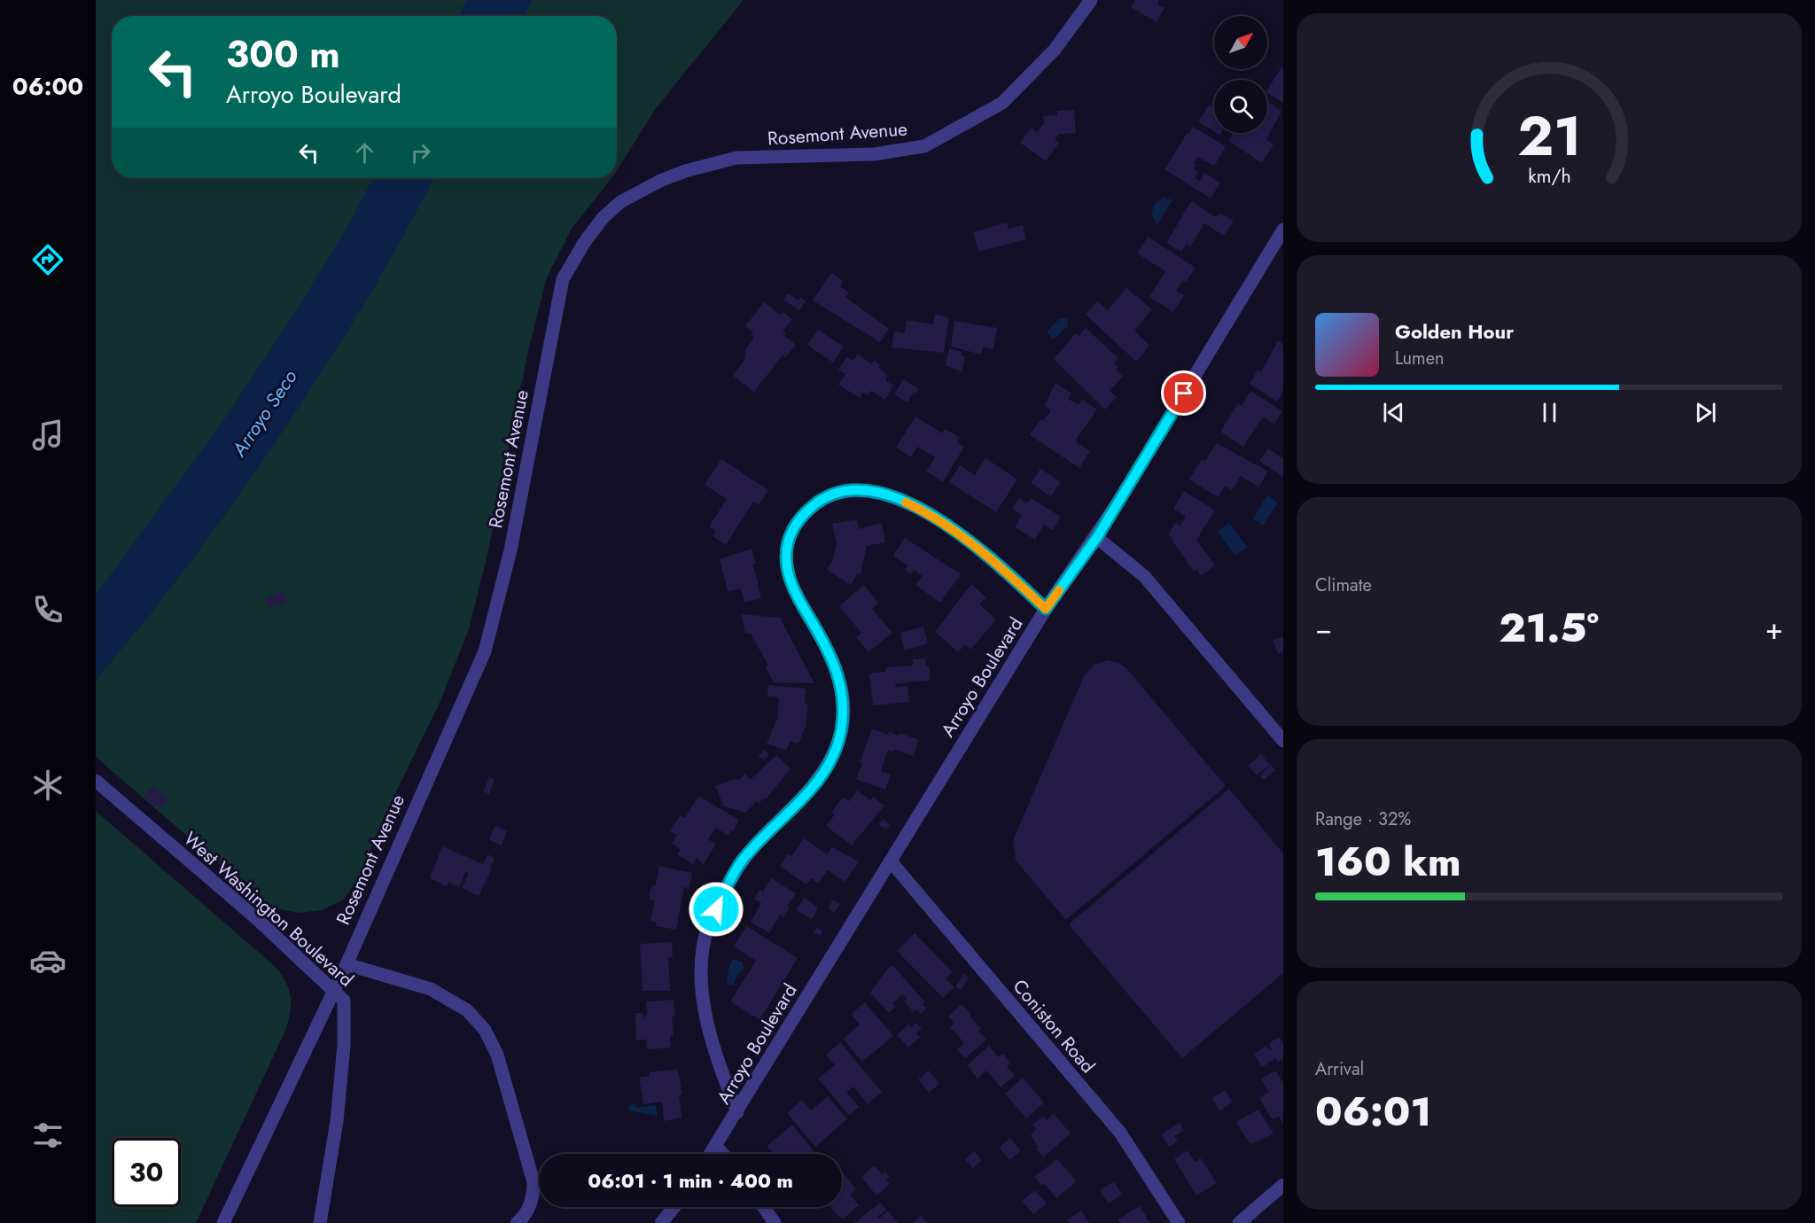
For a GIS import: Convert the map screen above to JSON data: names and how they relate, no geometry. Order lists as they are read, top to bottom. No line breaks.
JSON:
{"streets":{"street":["Rosemont Avenue","Arroyo Boulevard","West Washington Boulevard","Coniston Road"]},"crossings":[["Rosemont Avenue","West Washington Boulevard"],["Arroyo Boulevard","Coniston Road"]],"water":["Arroyo Seco"],"north":"top right","page":{"tabs":"06:00","turn":["300 m","Arroyo Boulevard"],"song":["Golden Hour","Lumen"],"tile":["Climate",["Range · 32%","160 km"],["Arrival","06:01"]],"heat":["−","21.5°","+"],"limit":"30","trip":"06:01 · 1 min · 400 m","gauge":["21","km/h"]}}
